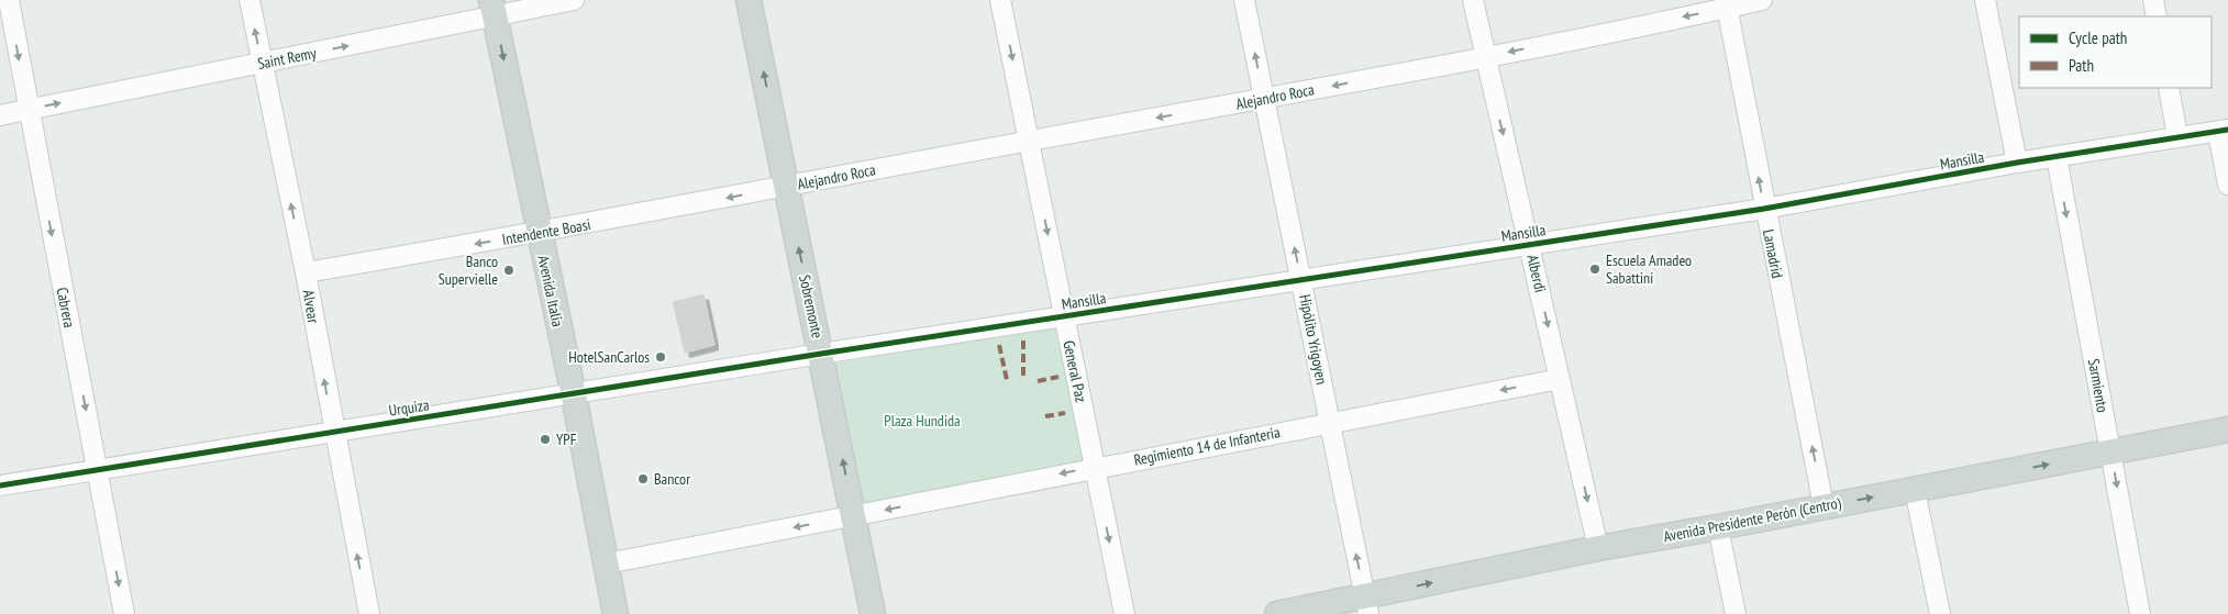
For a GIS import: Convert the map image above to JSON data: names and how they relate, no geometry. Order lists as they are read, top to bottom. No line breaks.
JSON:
{"streets":{"main road":["Avenida Italia","Sobremonte","Avenida Presidente Perón (Centro)"],"street":["Saint Remy","Alejandro Roca","Mansilla","Intendente Boasi","Lamadrid","Alberdi","Alvear","Cabrera","Hipólito Yrigoyen","General Paz","Sarmiento","Urquiza","Regimiento 14 de Infanteria"]},"crossings":[["Saint Remy","Avenida Italia"],["Saint Remy","Alvear"],["Saint Remy","Cabrera"],["Alejandro Roca","Intendente Boasi"],["Alejandro Roca","Lamadrid"],["Alejandro Roca","Alberdi"],["Alejandro Roca","Sobremonte"],["Alejandro Roca","Hipólito Yrigoyen"],["Alejandro Roca","General Paz"],["Mansilla","Lamadrid"],["Mansilla","Alberdi"],["Mansilla","Sobremonte"],["Mansilla","Hipólito Yrigoyen"],["Mansilla","General Paz"],["Mansilla","Sarmiento"],["Mansilla","Urquiza"],["Intendente Boasi","Avenida Italia"],["Intendente Boasi","Alvear"],["Intendente Boasi","Sobremonte"],["Lamadrid","Avenida Presidente Perón (Centro)"],["Alberdi","Regimiento 14 de Infanteria"],["Alberdi","Avenida Presidente Perón (Centro)"],["Avenida Italia","Urquiza"],["Avenida Italia","Regimiento 14 de Infanteria"],["Alvear","Urquiza"],["Sobremonte","Urquiza"],["Sobremonte","Regimiento 14 de Infanteria"],["Cabrera","Urquiza"],["Hipólito Yrigoyen","Regimiento 14 de Infanteria"],["Hipólito Yrigoyen","Avenida Presidente Perón (Centro)"],["General Paz","Regimiento 14 de Infanteria"],["Sarmiento","Avenida Presidente Perón (Centro)"]],"one_way":["Saint Remy","Alejandro Roca","Intendente Boasi","Lamadrid","Alberdi","Avenida Italia","Alvear","Sobremonte","Cabrera","Hipólito Yrigoyen","General Paz","Sarmiento","Regimiento 14 de Infanteria","Avenida Presidente Perón (Centro)"],"parks":["Plaza Hundida"],"places":["Escuela Amadeo Sabattini","Banco Supervielle","HotelSanCarlos","YPF","Bancor"],"legend":["Cycle path","Path"]}
